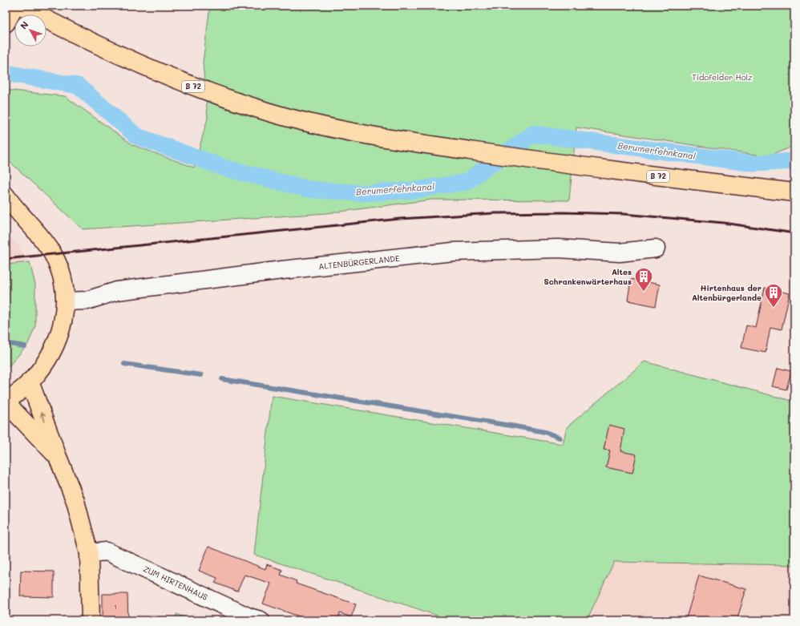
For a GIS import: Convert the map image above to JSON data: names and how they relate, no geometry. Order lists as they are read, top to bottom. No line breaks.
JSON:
{"streets":{"main road":["B 72"],"street":["ALTENBÜRGERLANDE","ZUM HIRTENHAUS"]},"water":["Berumerfehnkanal"],"parks":["Tidofelder Holz"],"places":{"building":["Altes Schrankenwärterhaus","Hirtenhaus der Altenbürgerlande"]},"house_numbers":["1"],"north":"top left"}
